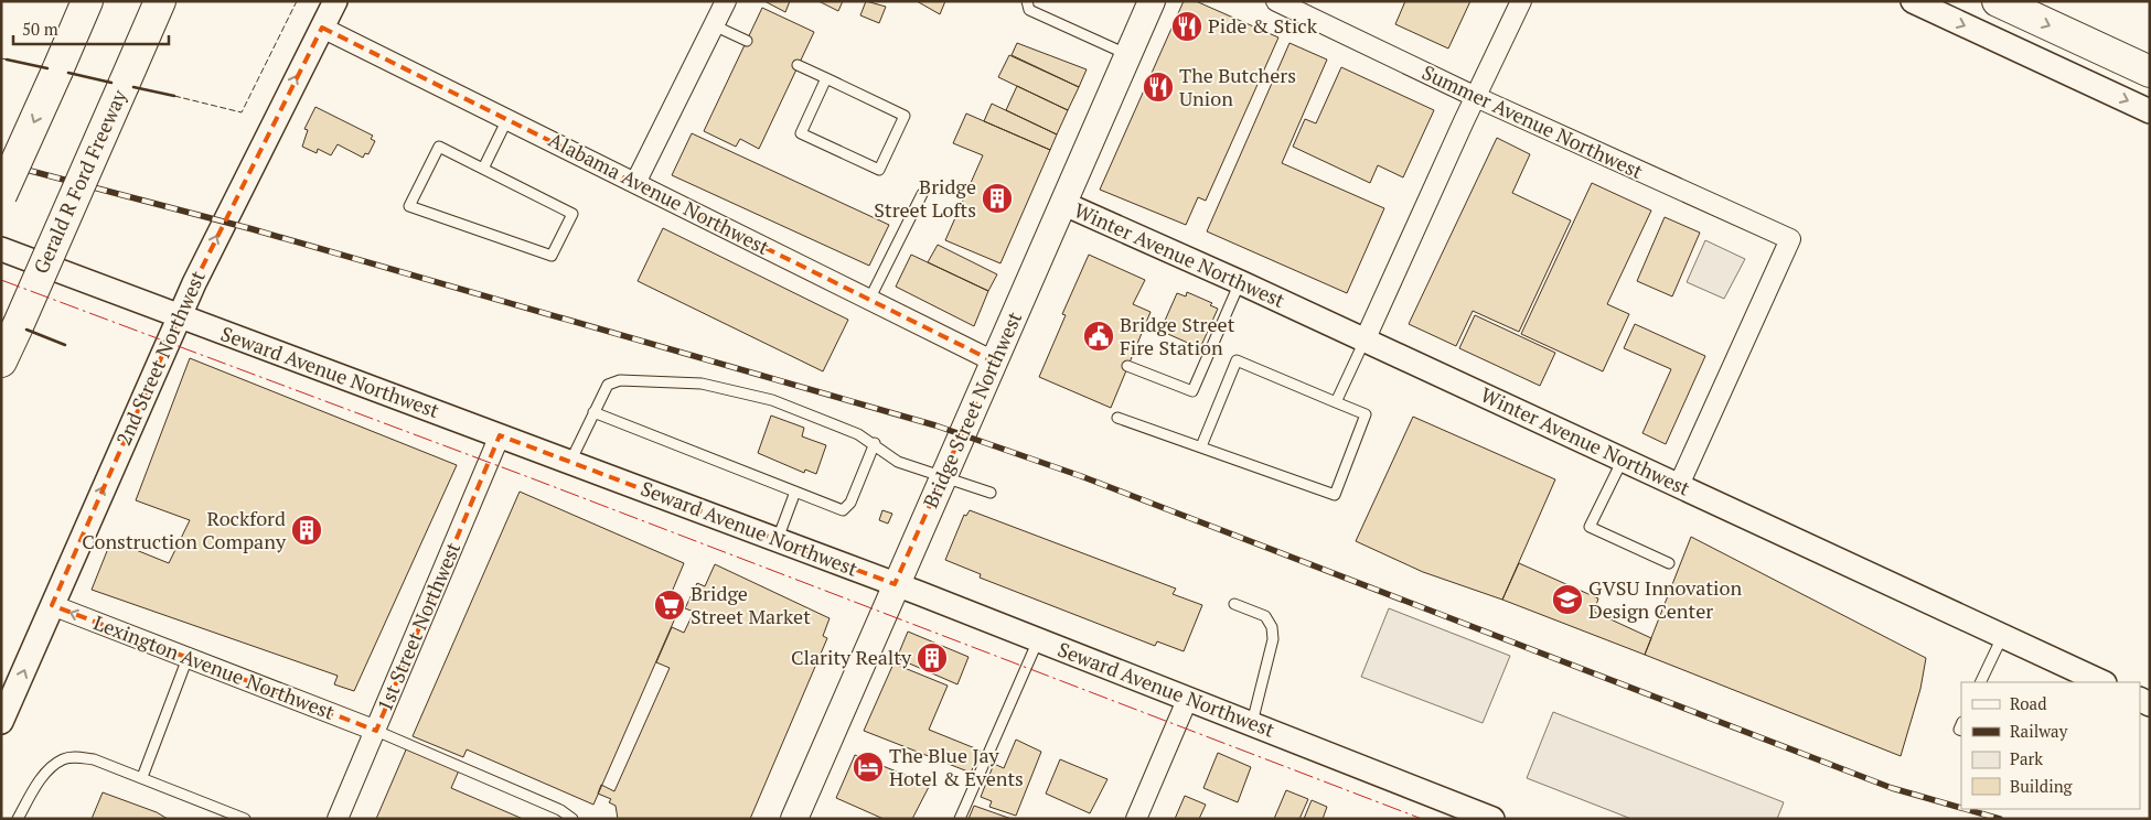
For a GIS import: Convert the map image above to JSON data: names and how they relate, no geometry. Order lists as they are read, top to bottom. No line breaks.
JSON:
{"streets":{"highway":["Gerald R Ford Freeway"],"main road":["Bridge Street Northwest"],"street":["Summer Avenue Northwest","Alabama Avenue Northwest","Winter Avenue Northwest","2nd Street Northwest","Seward Avenue Northwest","1st Street Northwest","Lexington Avenue Northwest"]},"crossings":[["Summer Avenue Northwest","Winter Avenue Northwest"],["Alabama Avenue Northwest","2nd Street Northwest"],["Alabama Avenue Northwest","Bridge Street Northwest"],["Winter Avenue Northwest","Bridge Street Northwest"],["2nd Street Northwest","Seward Avenue Northwest"],["2nd Street Northwest","Lexington Avenue Northwest"],["Seward Avenue Northwest","Bridge Street Northwest"],["Seward Avenue Northwest","1st Street Northwest"],["1st Street Northwest","Lexington Avenue Northwest"]],"one_way":["2nd Street Northwest","Lexington Avenue Northwest"],"places":{"restaurant":["Pide & Stick","The Butchers Union"],"building":["Bridge Street Lofts","Rockford Construction Company","Clarity Realty"],"public building":["Bridge Street Fire Station"],"school or university":["GVSU Innovation Design Center"],"supermarket":["Bridge Street Market"],"hotel":["The Blue Jay Hotel & Events"]},"legend":["Road","Railway","Park","Building"],"scale_bar":"50 m"}
